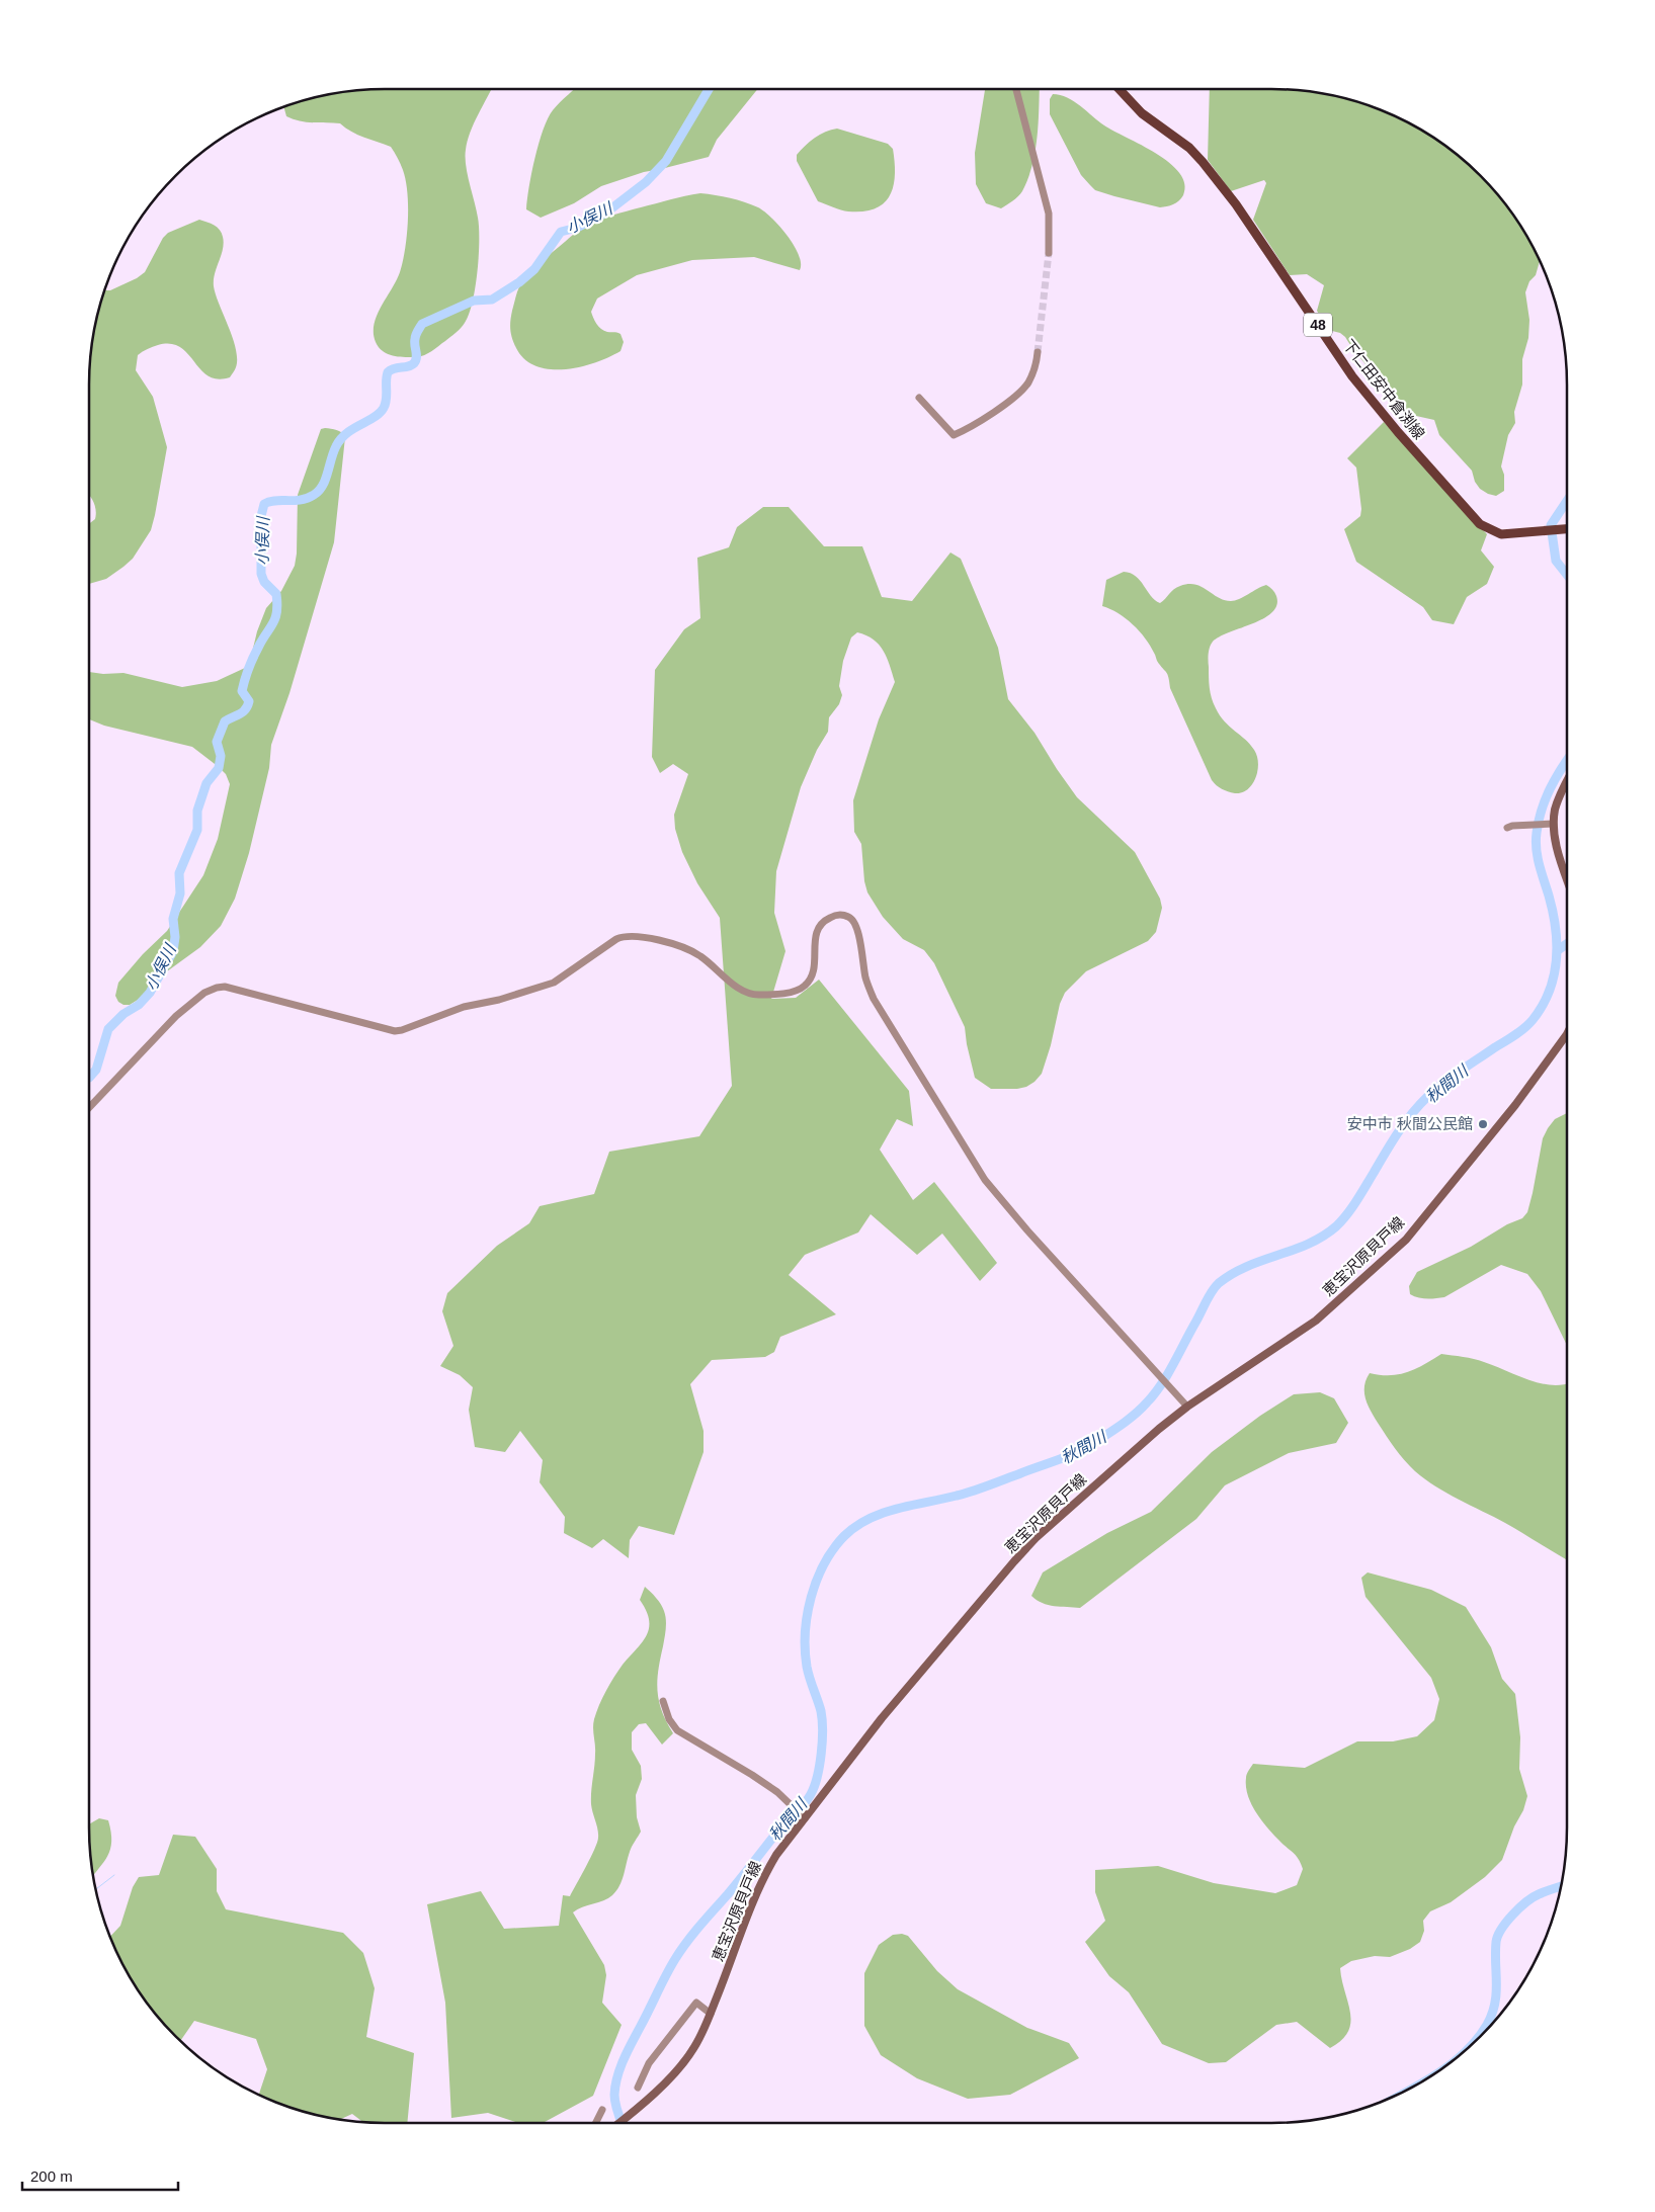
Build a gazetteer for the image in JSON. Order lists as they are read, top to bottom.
{
  "streets": {
    "main road": ["48", "下仁田安中倉渕線", "恵宝沢原貝戸線"]
  },
  "water": ["小俣川", "秋間川"],
  "places": ["安中市 秋間公民館"],
  "scale_bar": "200 m"
}
